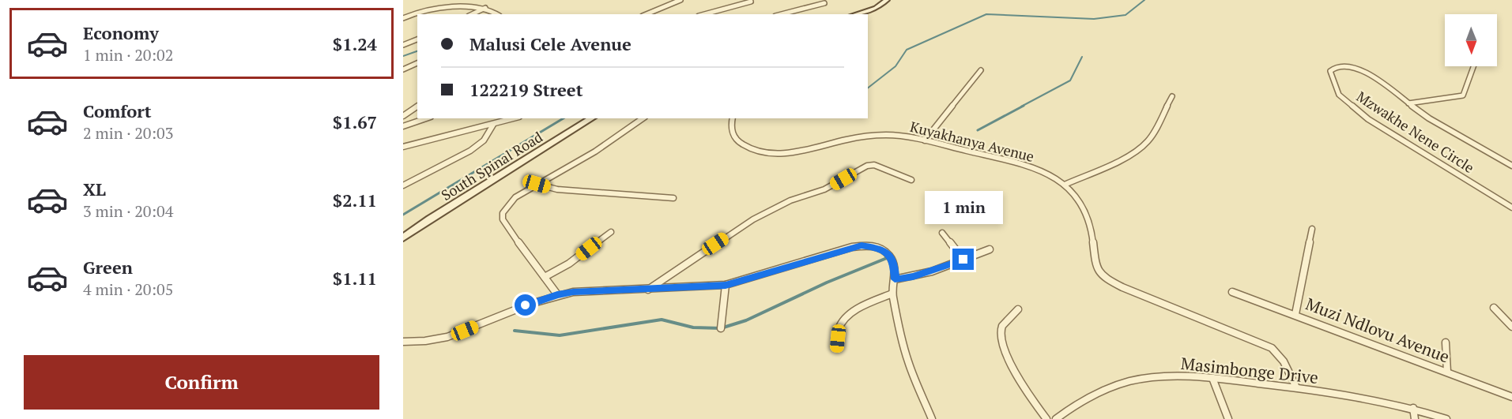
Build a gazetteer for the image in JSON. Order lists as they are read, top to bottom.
{
  "streets": {
    "street": [
      "Mzwakhe Nene Circle",
      "Kuyakhanya Avenue",
      "South Spinal Road",
      "Muzi Ndlovu Avenue",
      "Masimbonge Drive"
    ]
  },
  "crossings": [
    ["Kuyakhanya Avenue", "Masimbonge Drive"]
  ],
  "north": "bottom",
  "page": {
    "list": [
      {
        "name": "Economy",
        "note": "1 min · 20:02",
        "value": "$1.24"
      },
      {
        "name": "Comfort",
        "note": "2 min · 20:03",
        "value": "$1.67"
      },
      {
        "name": "XL",
        "note": "3 min · 20:04",
        "value": "$2.11"
      },
      {
        "name": "Green",
        "note": "4 min · 20:05",
        "value": "$1.11"
      }
    ],
    "banner": ["Malusi Cele Avenue", "122219 Street"],
    "bubble": "1 min",
    "buttons": "Confirm"
  }
}
